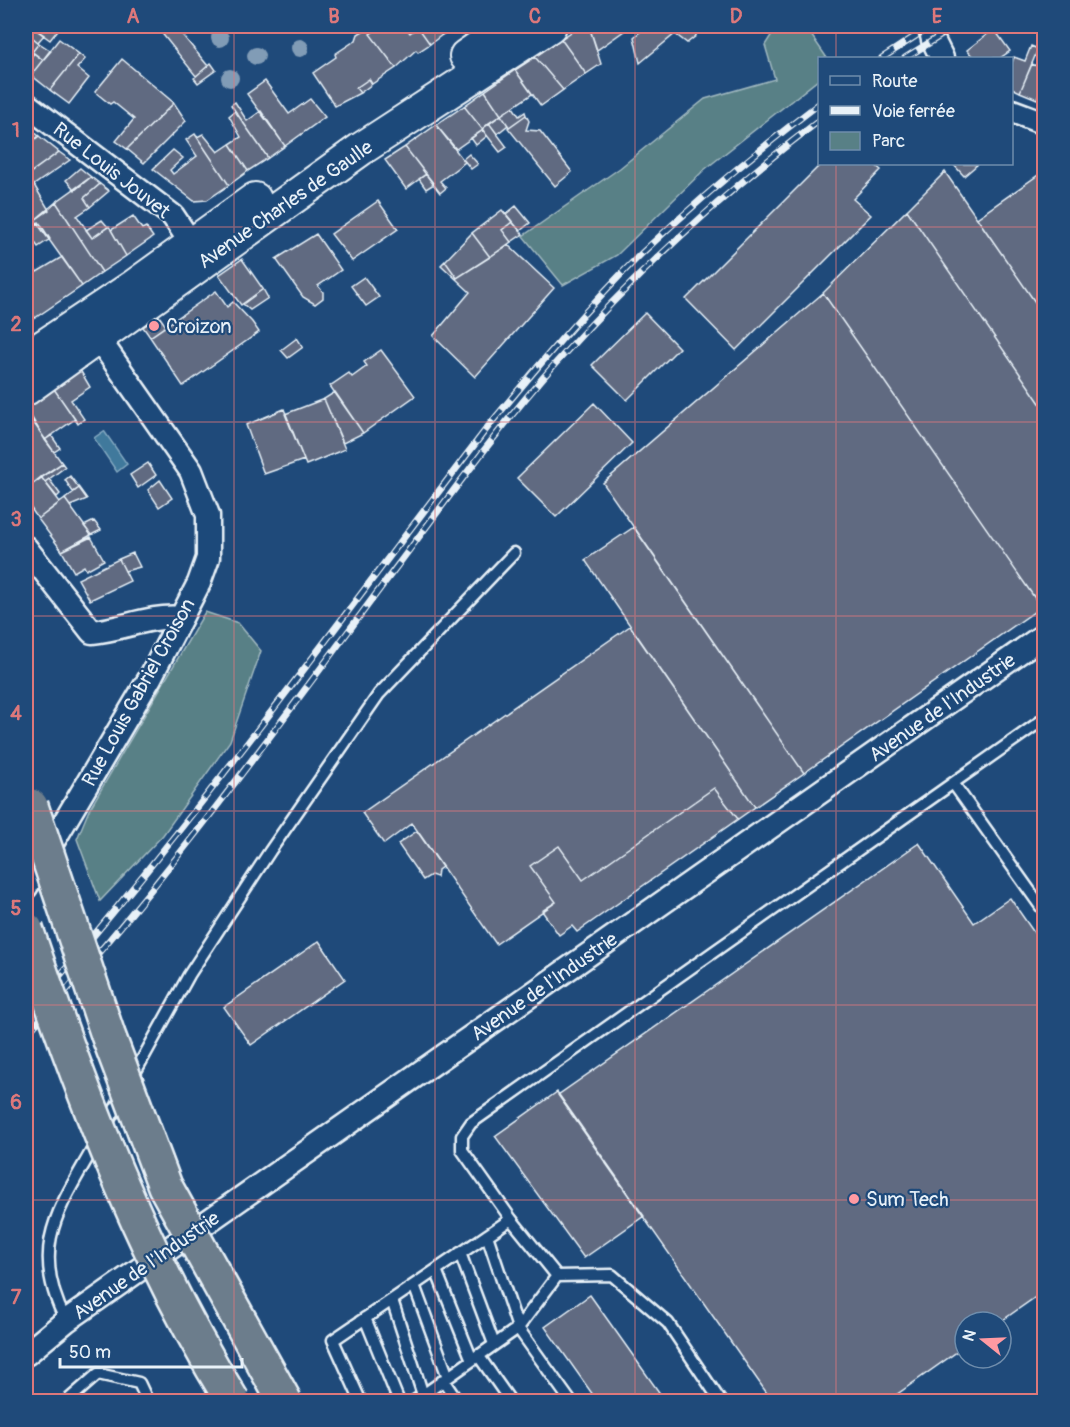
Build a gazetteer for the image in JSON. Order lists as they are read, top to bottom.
{
  "streets": {
    "main road": ["Avenue Charles de Gaulle"],
    "street": ["Rue Louis Jouvet", "Rue Louis Gabriel Croison", "Avenue de l'Industrie"]
  },
  "crossings": [
    ["Rue Louis Jouvet", "Avenue Charles de Gaulle"],
    ["Avenue Charles de Gaulle", "Rue Louis Gabriel Croison"]
  ],
  "places": ["Croizon", "Sum Tech"],
  "legend": ["Route", "Voie ferrée", "Parc"],
  "scale_bar": "50 m",
  "north": "left",
  "grid": {
    "columns": [
      "A",
      "B",
      "C",
      "D",
      "E"
    ],
    "rows": [
      "1",
      "2",
      "3",
      "4",
      "5",
      "6",
      "7"
    ]
  }
}
